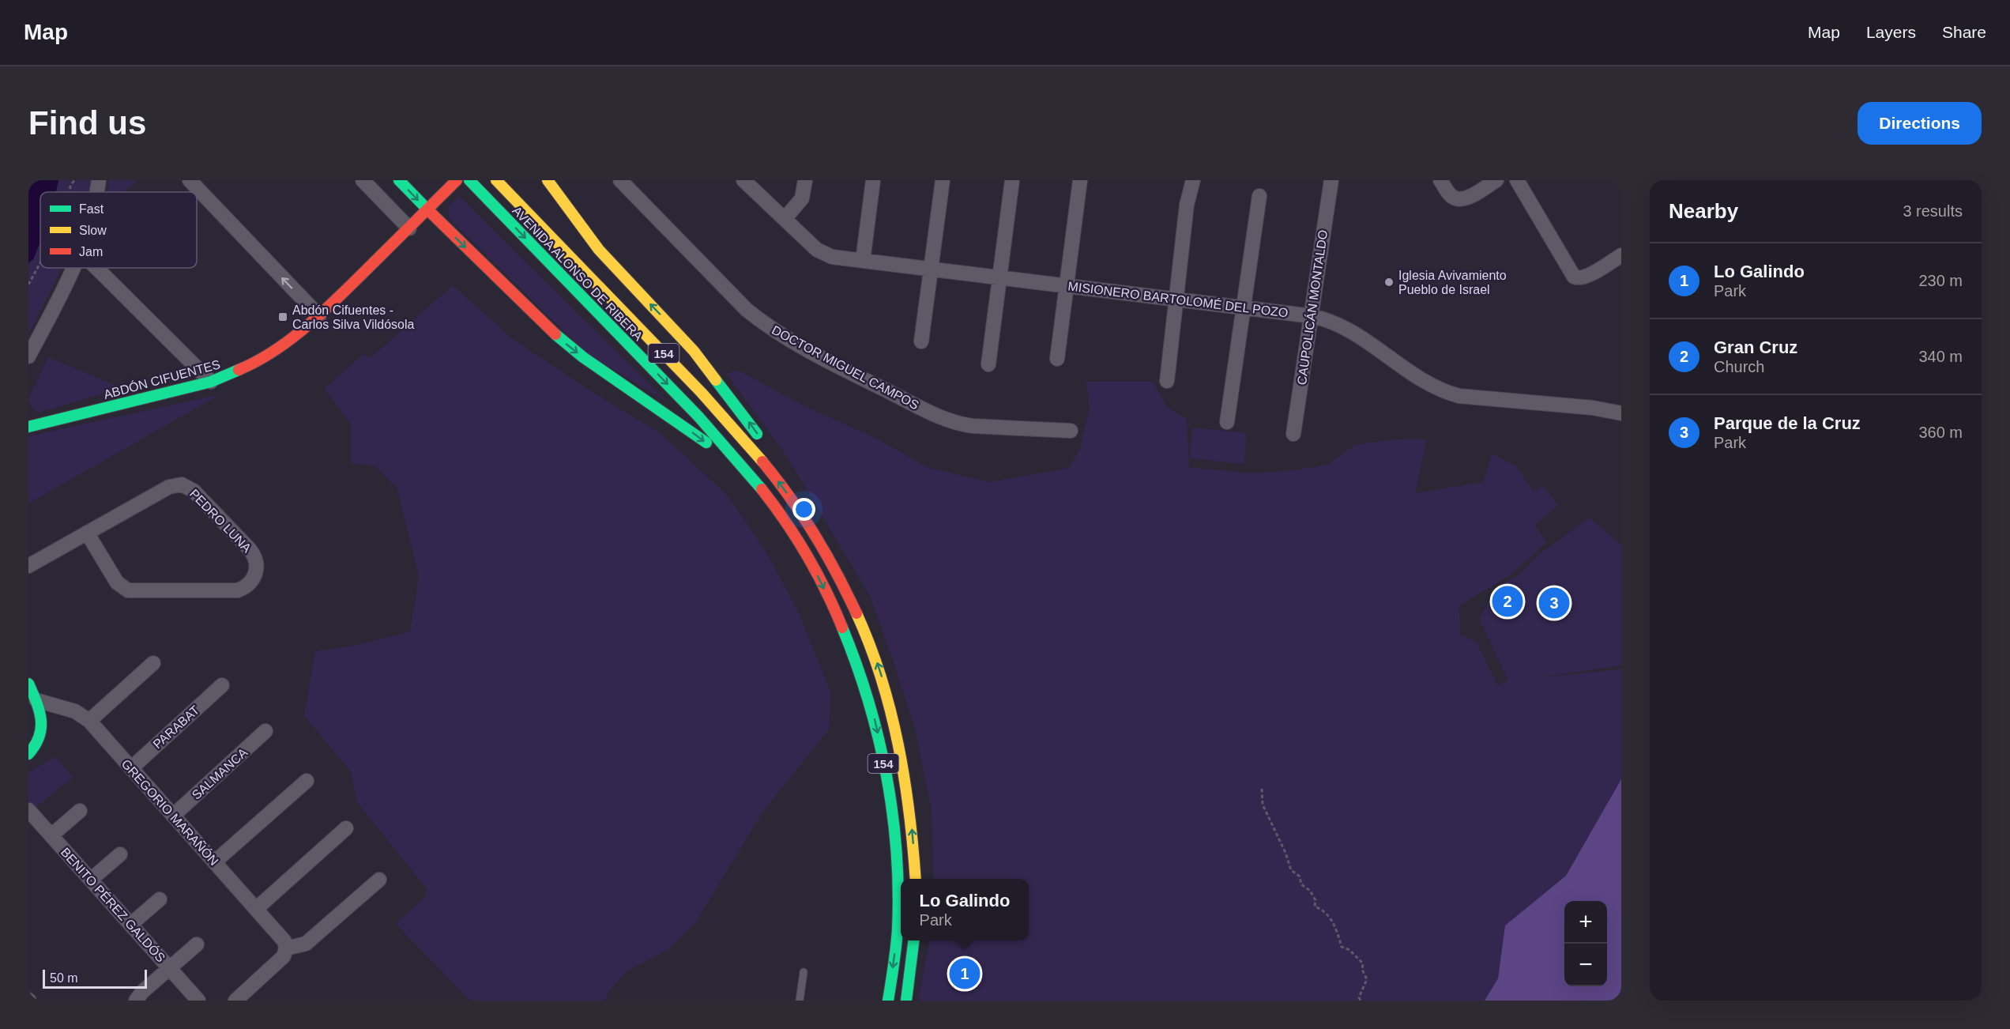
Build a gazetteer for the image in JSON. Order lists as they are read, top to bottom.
{
  "streets": {
    "main road": ["AVENIDA ALONSO DE RIBERA", "154", "ABDÓN CIFUENTES"],
    "street": [
      "MISIONERO BARTOLOMÉ DEL POZO",
      "CAUPOLICÁN MONTALDO",
      "DOCTOR MIGUEL CAMPOS",
      "PEDRO LUNA",
      "PARABAT",
      "SALMANCA",
      "GREGORIO MARAÑÓN",
      "BENITO PÉREZ GALDÓS"
    ]
  },
  "crossings": [
    ["MISIONERO BARTOLOMÉ DEL POZO", "CAUPOLICÁN MONTALDO"],
    ["PARABAT", "GREGORIO MARAÑÓN"],
    ["SALMANCA", "GREGORIO MARAÑÓN"]
  ],
  "places": {
    "other": ["Iglesia Avivamiento Pueblo de Israel"],
    "transit": ["Abdón Cifuentes - Carlos Silva Vildósola"]
  },
  "legend": ["Fast", "Slow", "Jam"],
  "scale_bar": "50 m",
  "page": {
    "header": "Map",
    "nav": ["Map", "Layers", "Share"],
    "buttons": "Directions",
    "title": "Find us",
    "heading": ["Nearby", "3 results"],
    "list": [
      {
        "mark": "1",
        "name": "Lo Galindo",
        "note": "Park",
        "value": "230 m"
      },
      {
        "mark": "2",
        "name": "Gran Cruz",
        "note": "Church",
        "value": "340 m"
      },
      {
        "mark": "3",
        "name": "Parque de la Cruz",
        "note": "Park",
        "value": "360 m"
      }
    ],
    "pins": ["2", "3", "1"],
    "popup": ["Lo Galindo", "Park"],
    "map_buttons": ["+", "−"],
    "scale": "50 m"
  }
}
